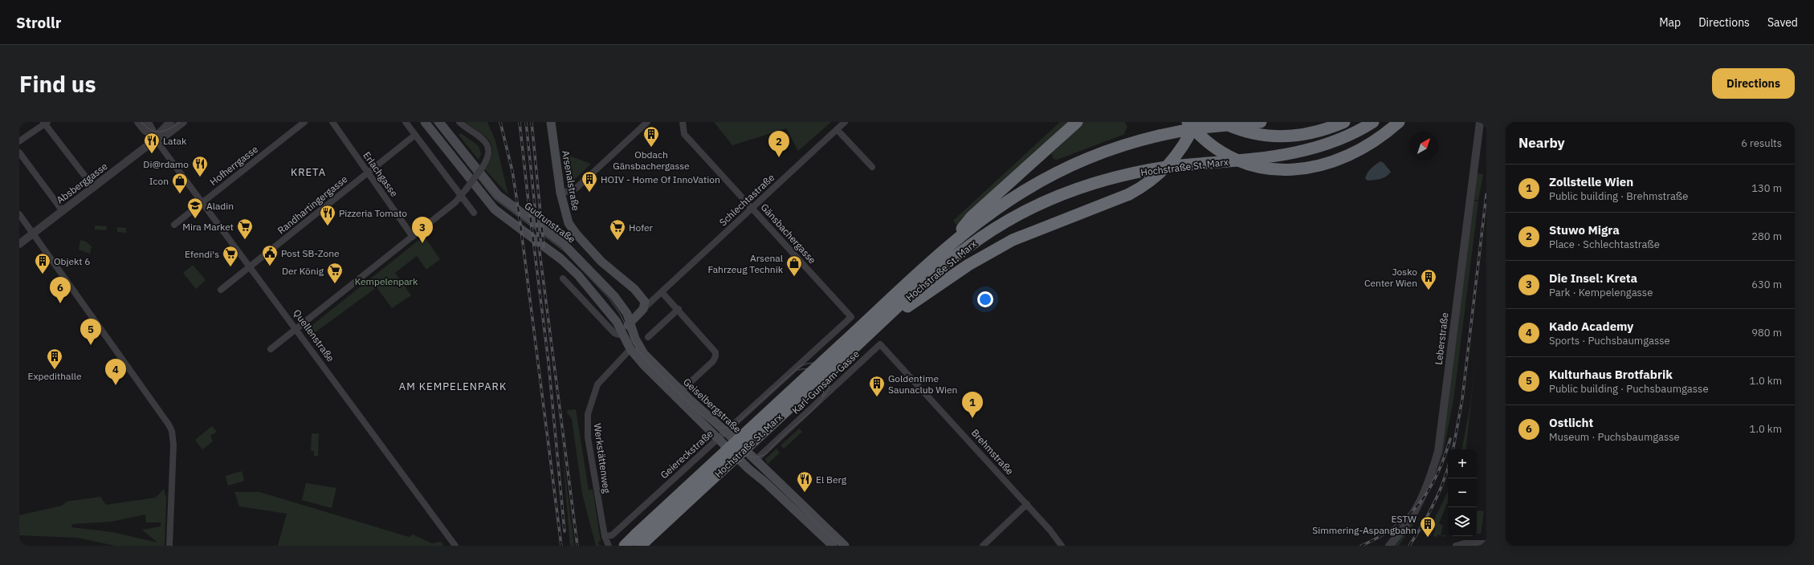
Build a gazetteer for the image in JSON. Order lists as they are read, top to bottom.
{
  "streets": {
    "highway": ["Hochstraße St. Marx"],
    "main road": ["Arsenalstraße", "Gudrunstraße", "Geiselbergstraße"],
    "street": [
      "Hofherrgasse",
      "Erlachgasse",
      "Absberggasse",
      "Schlechtastraße",
      "Randhartingergasse",
      "Gänsbachergasse",
      "Quellenstraße",
      "Leberstraße",
      "Karl-Gunsam-Gasse",
      "Brehmstraße",
      "Geiereckstraße",
      "Werkstättenweg"
    ]
  },
  "crossings": [
    ["Hofherrgasse", "Quellenstraße"],
    ["Erlachgasse", "Randhartingergasse"],
    ["Arsenalstraße", "Schlechtastraße"],
    ["Absberggasse", "Quellenstraße"],
    ["Schlechtastraße", "Gänsbachergasse"],
    ["Randhartingergasse", "Quellenstraße"],
    ["Gudrunstraße", "Geiselbergstraße"],
    ["Gudrunstraße", "Werkstättenweg"],
    ["Gänsbachergasse", "Geiereckstraße"],
    ["Karl-Gunsam-Gasse", "Geiselbergstraße"],
    ["Karl-Gunsam-Gasse", "Brehmstraße"],
    ["Geiselbergstraße", "Geiereckstraße"],
    ["Geiselbergstraße", "Werkstättenweg"],
    ["Geiereckstraße", "Werkstättenweg"]
  ],
  "districts": ["KRETA", "AM KEMPELENPARK"],
  "parks": ["Kempelenpark"],
  "places": {
    "building": [
      "Obdach Gänsbachergasse",
      "HOIV - Home Of InnoVation",
      "Objekt 6",
      "Josko Center Wien",
      "Expedithalle",
      "Goldentime Saunaclub Wien",
      "ESTW Simmering-Aspangbahn"
    ],
    "restaurant": [
      "Latak",
      "Di@rdamo",
      "Pizzeria Tomato",
      "El Berg"
    ],
    "shop": ["Icon", "Arsenal Fahrzeug Technik"],
    "school or university": ["Aladin"],
    "supermarket": [
      "Mira Market",
      "Hofer",
      "Efendi's",
      "Der König"
    ],
    "public building": ["Post SB-Zone"]
  },
  "north": "top right",
  "page": {
    "header": "Strollr",
    "nav": ["Map", "Directions", "Saved"],
    "buttons": "Directions",
    "title": "Find us",
    "heading": ["Nearby", "6 results"],
    "pins": [
      "2",
      "3",
      "6",
      "5",
      "4",
      "1"
    ],
    "list": [
      {
        "mark": "1",
        "name": "Zollstelle Wien",
        "note": "Public building · Brehmstraße",
        "value": "130 m"
      },
      {
        "mark": "2",
        "name": "Stuwo Migra",
        "note": "Place · Schlechtastraße",
        "value": "280 m"
      },
      {
        "mark": "3",
        "name": "Die Insel: Kreta",
        "note": "Park · Kempelengasse",
        "value": "630 m"
      },
      {
        "mark": "4",
        "name": "Kado Academy",
        "note": "Sports · Puchsbaumgasse",
        "value": "980 m"
      },
      {
        "mark": "5",
        "name": "Kulturhaus Brotfabrik",
        "note": "Public building · Puchsbaumgasse",
        "value": "1.0 km"
      },
      {
        "mark": "6",
        "name": "Ostlicht",
        "note": "Museum · Puchsbaumgasse",
        "value": "1.0 km"
      }
    ],
    "map_buttons": ["+", "−"]
  }
}
